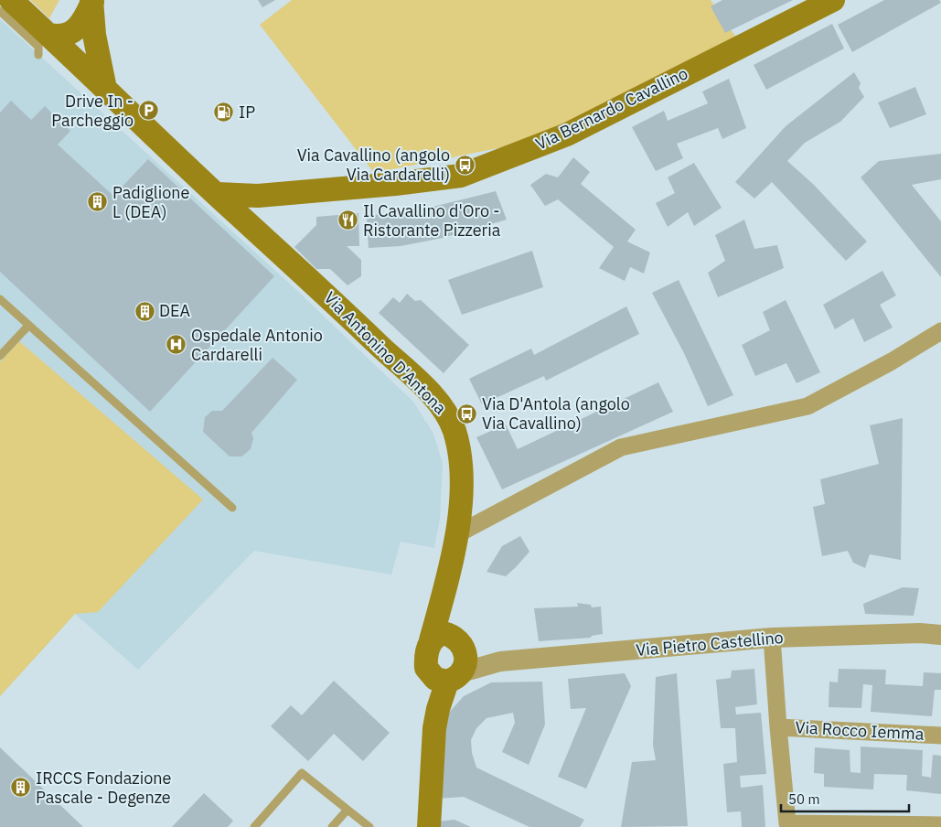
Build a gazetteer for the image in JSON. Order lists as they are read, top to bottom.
{
  "streets": {
    "main road": ["Via Bernardo Cavallino", "Via Antonino D'Antona"],
    "street": ["Via Pietro Castellino", "Via Rocco Iemma"]
  },
  "crossings": [
    ["Via Bernardo Cavallino", "Via Antonino D'Antona"],
    ["Via Antonino D'Antona", "Via Pietro Castellino"],
    ["Via Pietro Castellino", "Via Rocco Iemma"]
  ],
  "places": {
    "parking": ["Drive In - Parcheggio"],
    "fuel station": ["IP"],
    "bus stop": ["Via Cavallino (angolo Via Cardarelli)", "Via D'Antola (angolo Via Cavallino)"],
    "building": ["Padiglione L (DEA)", "DEA", "IRCCS Fondazione Pascale - Degenze"],
    "restaurant": ["Il Cavallino d'Oro - Ristorante Pizzeria"],
    "hospital": ["Ospedale Antonio Cardarelli"]
  },
  "scale_bar": "50 m"
}
